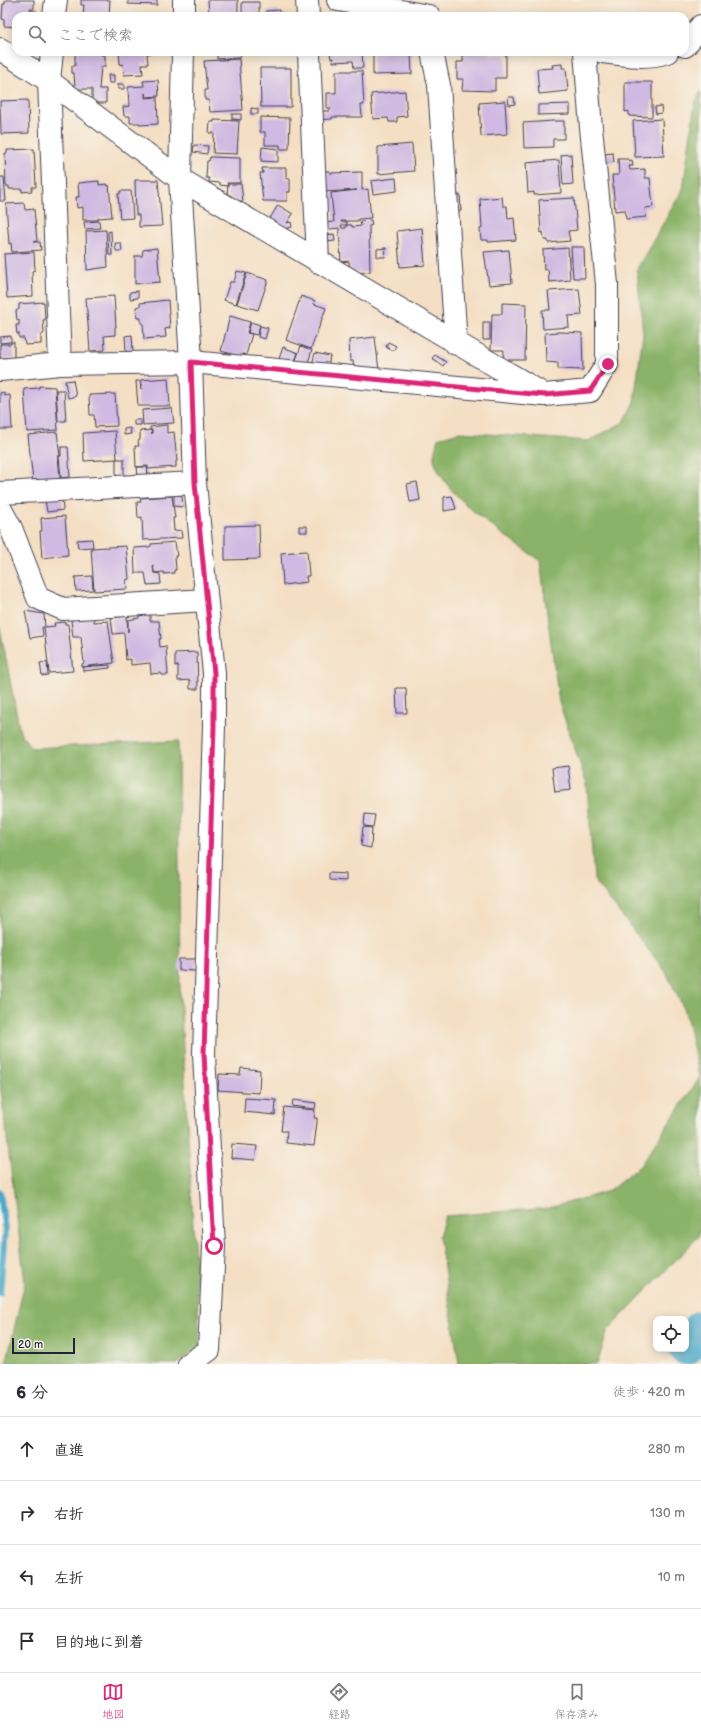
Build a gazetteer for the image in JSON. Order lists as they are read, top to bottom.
{
  "scale_bar": "20 m",
  "page": {
    "search": "ここで検索",
    "scale": "20 m",
    "heading": ["6 分", "徒歩 · 420 m"],
    "list": [
      ["直進", "280 m"],
      ["右折", "130 m"],
      ["左折", "10 m"],
      "目的地に到着"
    ],
    "nav": ["地図", "経路", "保存済み"]
  }
}
